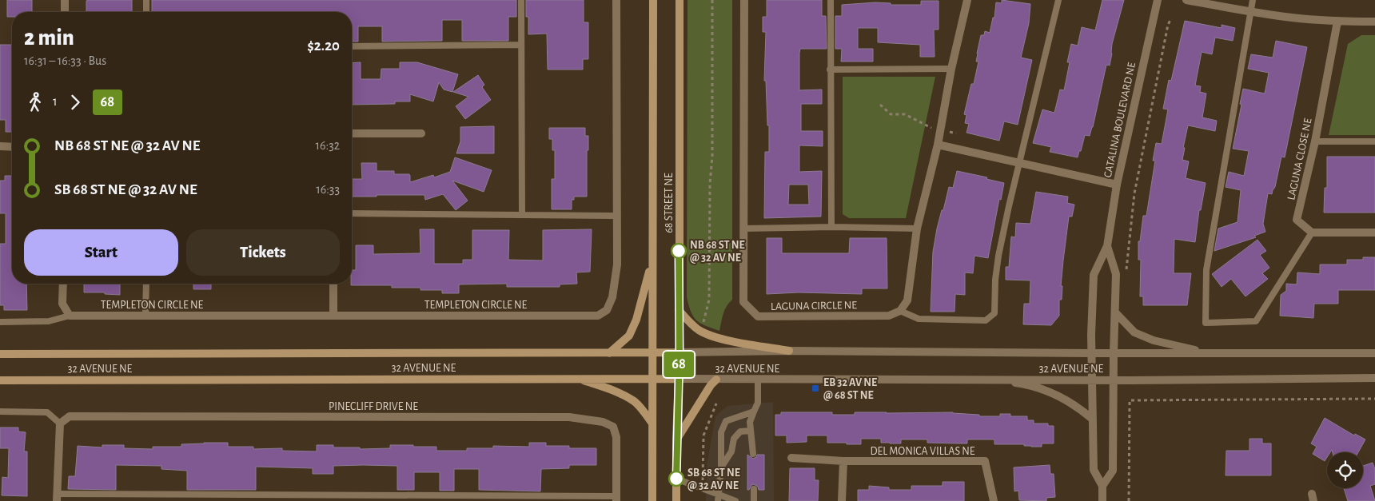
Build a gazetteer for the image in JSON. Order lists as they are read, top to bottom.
{
  "streets": {
    "main road": ["68 STREET NE", "32 AVENUE NE"],
    "street": [
      "CATALINA BOULEVARD NE",
      "LAGUNA CLOSE NE",
      "TEMPLETON CIRCLE NE",
      "LAGUNA CIRCLE NE",
      "PINECLIFF DRIVE NE",
      "DEL MONICA VILLAS NE"
    ]
  },
  "crossings": [
    ["CATALINA BOULEVARD NE", "32 AVENUE NE"],
    ["68 STREET NE", "32 AVENUE NE"]
  ],
  "places": {
    "other": ["NB 68 ST NE @ 32 AV NE", "SB 68 ST NE @ 32 AV NE"],
    "transit": ["EB 32 AV NE @ 68 ST NE"]
  },
  "lines": ["bus line 68"],
  "page": {
    "on_map": "68",
    "heading": ["2 min", "16:31 – 16:33 · Bus", "$2.20"],
    "legs": ["1", "68"],
    "list": [
      {
        "name": "NB 68 ST NE @ 32 AV NE",
        "value": "16:32"
      },
      {
        "name": "SB 68 ST NE @ 32 AV NE",
        "value": "16:33"
      }
    ],
    "buttons": ["Start", "Tickets"]
  }
}
